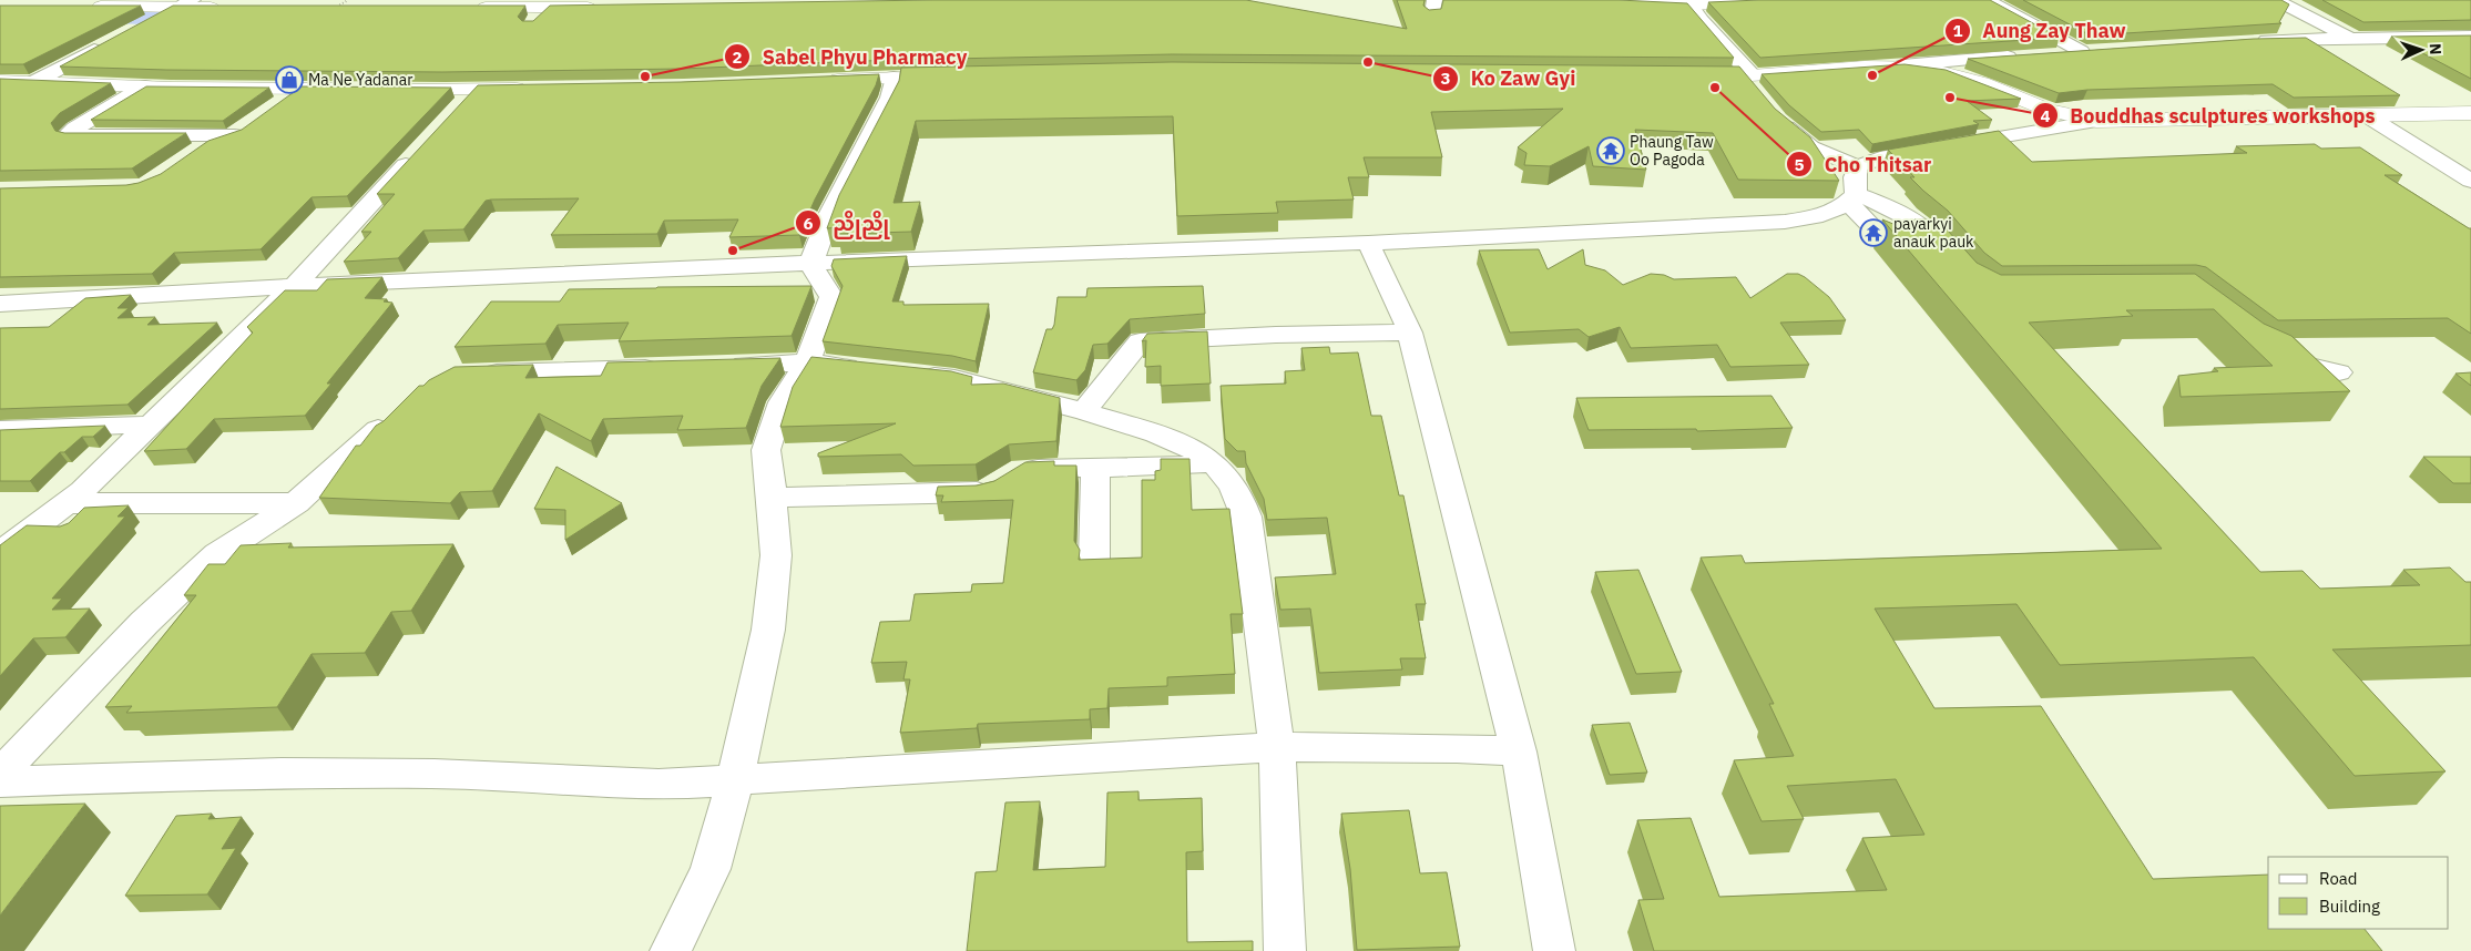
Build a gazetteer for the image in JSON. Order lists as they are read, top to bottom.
{
  "places": {
    "other": [
      "Ko Zaw Gyi",
      "Aung Zay Thaw",
      "Sabel Phyu Pharmacy",
      "Cho Thitsar",
      "Bouddhas sculptures workshops",
      "ညိုညို"
    ],
    "shop": ["Ma Ne Yadanar"],
    "temple": ["Phaung Taw Oo Pagoda", "payarkyi anauk pauk"]
  },
  "legend": ["Road", "Building"],
  "north": "right"
}
